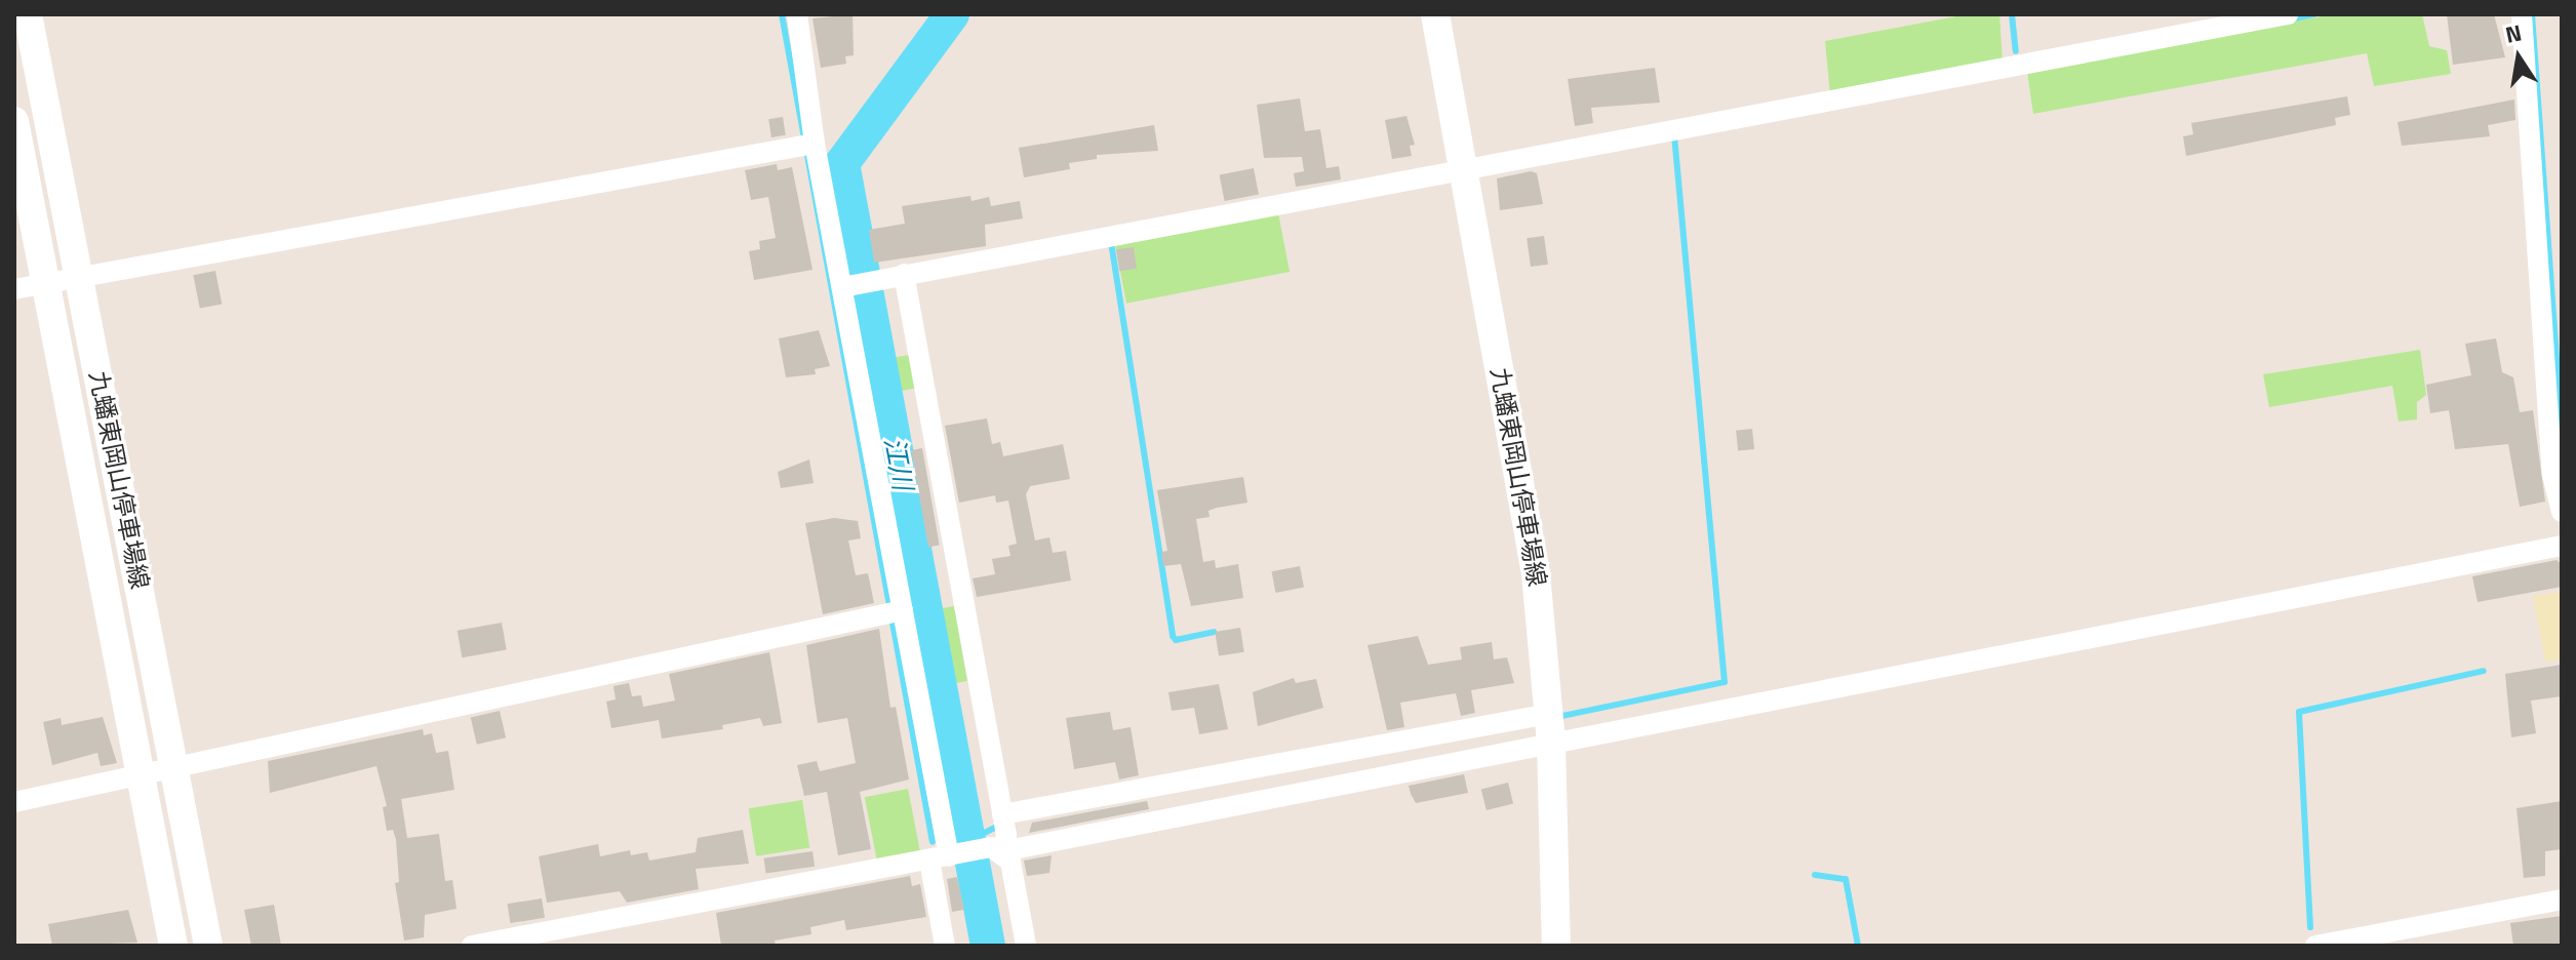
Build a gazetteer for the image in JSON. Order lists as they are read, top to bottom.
{
  "streets": {
    "main road": ["九蟠東岡山停車場線"]
  },
  "water": ["江川"],
  "north": "top"
}
